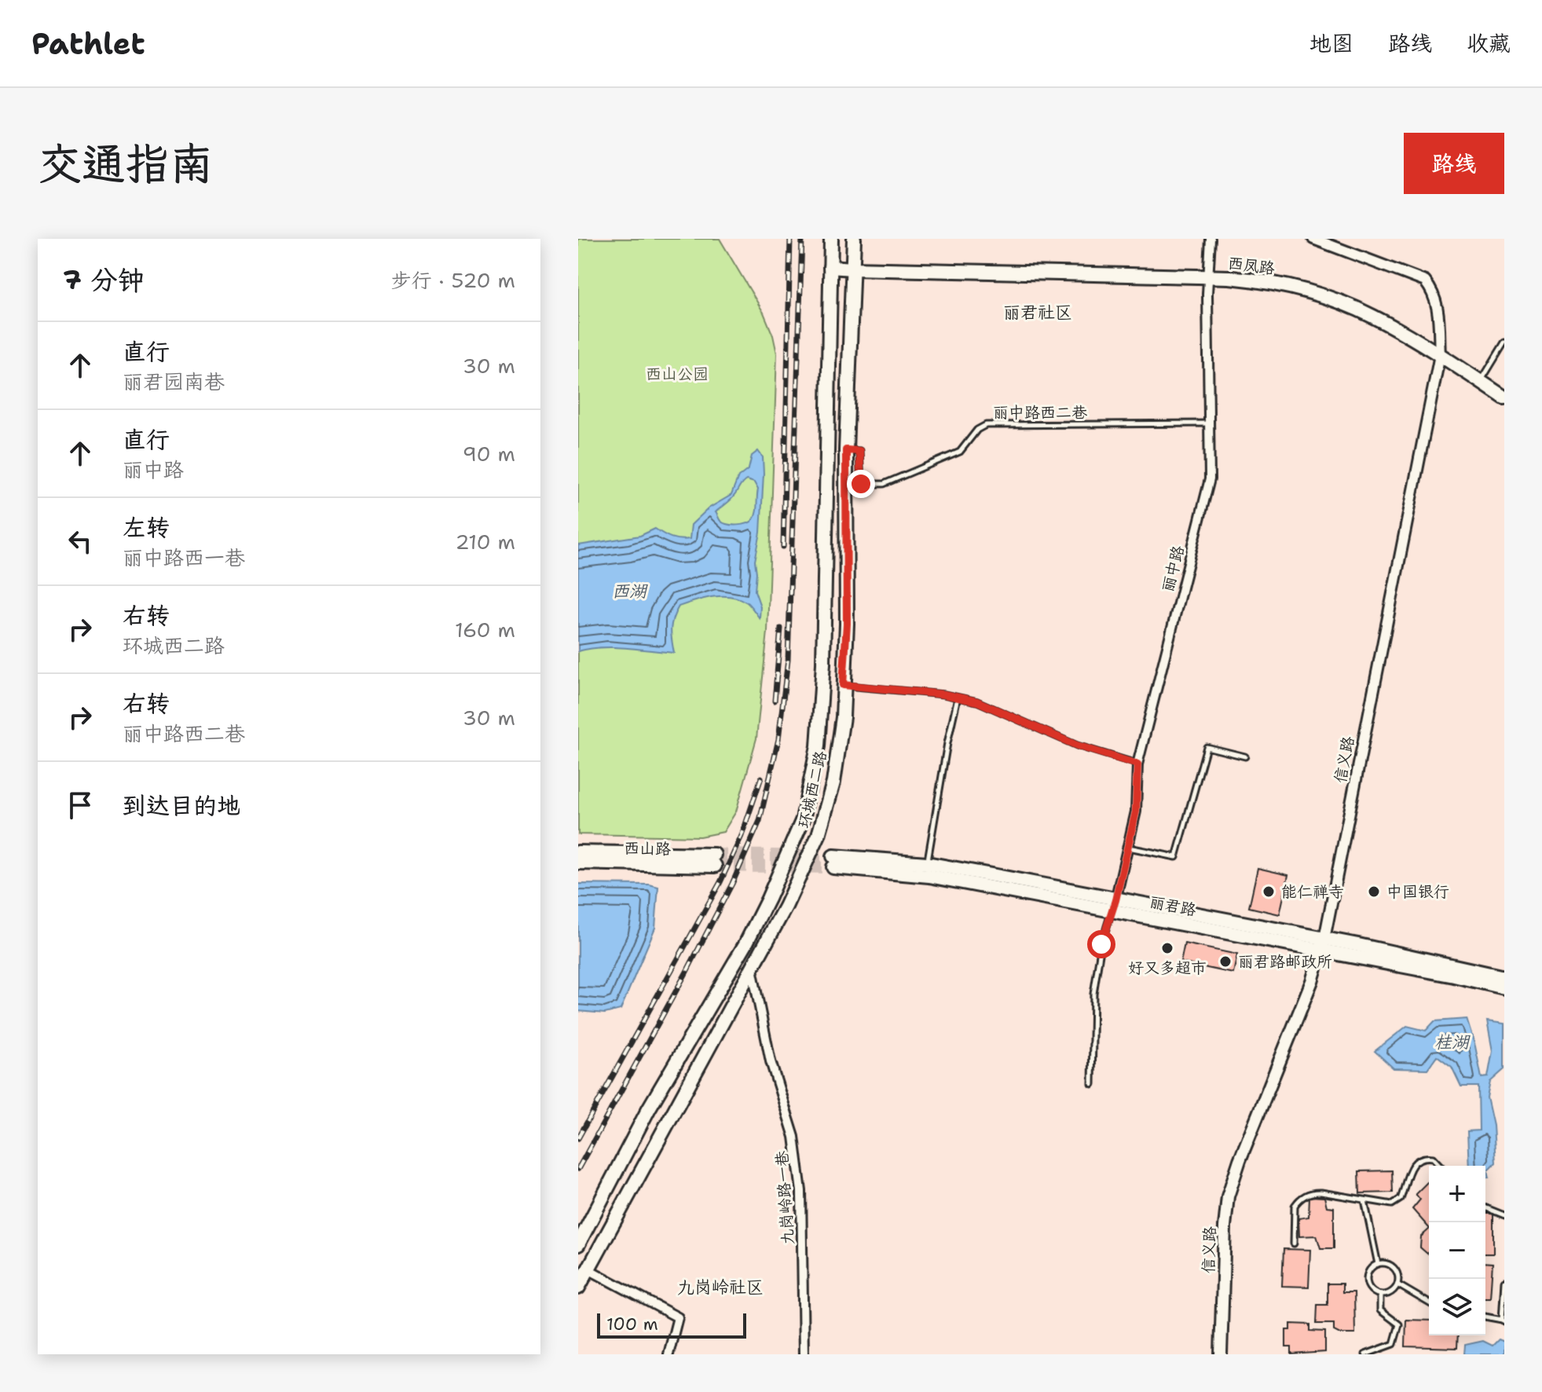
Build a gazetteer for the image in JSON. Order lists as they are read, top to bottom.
{
  "streets": {
    "main road": [
      "西凤路",
      "信义路",
      "环城西二路",
      "西山路",
      "丽君路"
    ],
    "street": ["丽中路", "九岗岭路一巷"],
    "lane": ["丽中路西二巷"]
  },
  "crossings": [
    ["西凤路", "丽中路"],
    ["西凤路", "信义路"],
    ["西凤路", "环城西二路"],
    ["丽中路西二巷", "丽中路"],
    ["丽中路西二巷", "环城西二路"],
    ["丽中路", "丽君路"],
    ["信义路", "丽君路"],
    ["环城西二路", "九岗岭路一巷"]
  ],
  "districts": ["丽君社区", "九岗岭社区"],
  "water": ["西湖", "桂湖"],
  "parks": ["西山公园"],
  "places": [
    "能仁禅寺",
    "中国银行",
    "好又多超市",
    "丽君路邮政所"
  ],
  "scale_bar": "100 m",
  "page": {
    "header": "Pathlet",
    "nav": ["地图", "路线", "收藏"],
    "buttons": "路线",
    "title": "交通指南",
    "heading": ["7 分钟", "步行 · 520 m"],
    "list": [
      ["直行", "丽君园南巷", "30 m"],
      ["直行", "丽中路", "90 m"],
      ["左转", "丽中路西一巷", "210 m"],
      ["右转", "环城西二路", "160 m"],
      ["右转", "丽中路西二巷", "30 m"],
      "到达目的地"
    ],
    "map_buttons": ["+", "−"],
    "scale": "100 m"
  }
}
